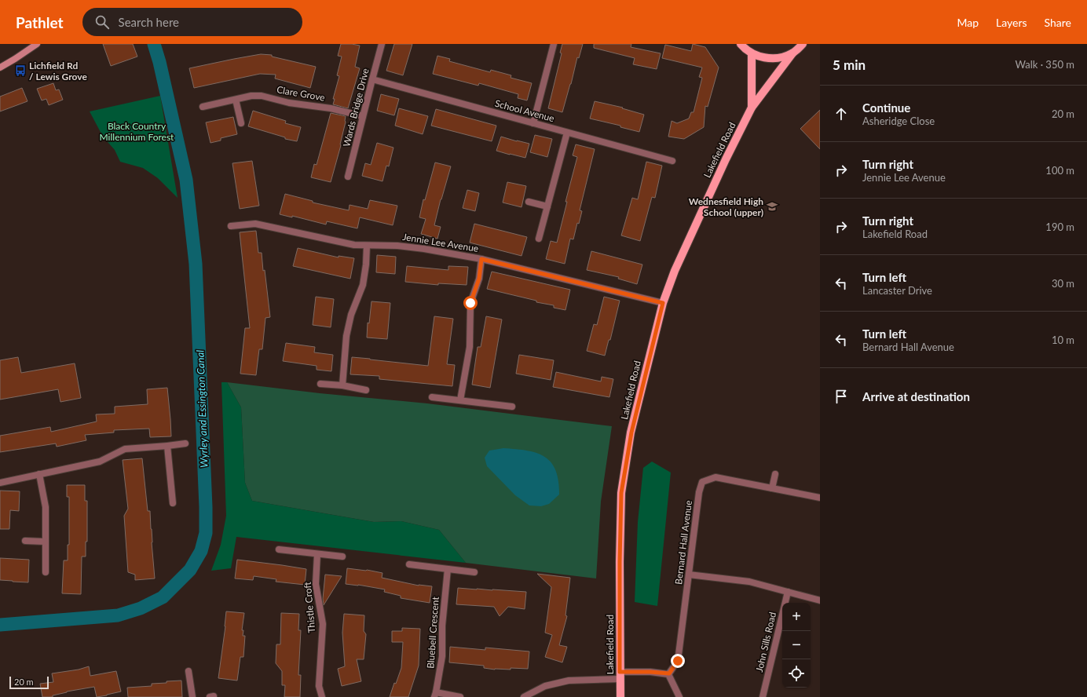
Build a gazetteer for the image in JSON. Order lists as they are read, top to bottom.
{
  "streets": {
    "main road": ["Lakefield Road"],
    "street": [
      "Clare Grove",
      "Wards Bridge Drive",
      "School Avenue",
      "Jennie Lee Avenue",
      "Bernard Hall Avenue",
      "Thistle Croft",
      "Bluebell Crescent",
      "John Sills Road"
    ]
  },
  "crossings": [
    ["Clare Grove", "Wards Bridge Drive"],
    ["Wards Bridge Drive", "School Avenue"],
    ["Lakefield Road", "Jennie Lee Avenue"]
  ],
  "water": ["Wyrley and Essington Canal"],
  "parks": ["Black Country Millennium Forest"],
  "places": {
    "bus stop": ["Lichfield Rd / Lewis Grove"],
    "school or university": ["Wednesfield High School (upper)"]
  },
  "scale_bar": "20 m",
  "page": {
    "header": "Pathlet",
    "search": "Search here",
    "nav": ["Map", "Layers", "Share"],
    "heading": ["5 min", "Walk · 350 m"],
    "list": [
      ["Continue", "Asheridge Close", "20 m"],
      ["Turn right", "Jennie Lee Avenue", "100 m"],
      ["Turn right", "Lakefield Road", "190 m"],
      ["Turn left", "Lancaster Drive", "30 m"],
      ["Turn left", "Bernard Hall Avenue", "10 m"],
      "Arrive at destination"
    ],
    "map_buttons": ["+", "−"],
    "scale": "20 m"
  }
}
